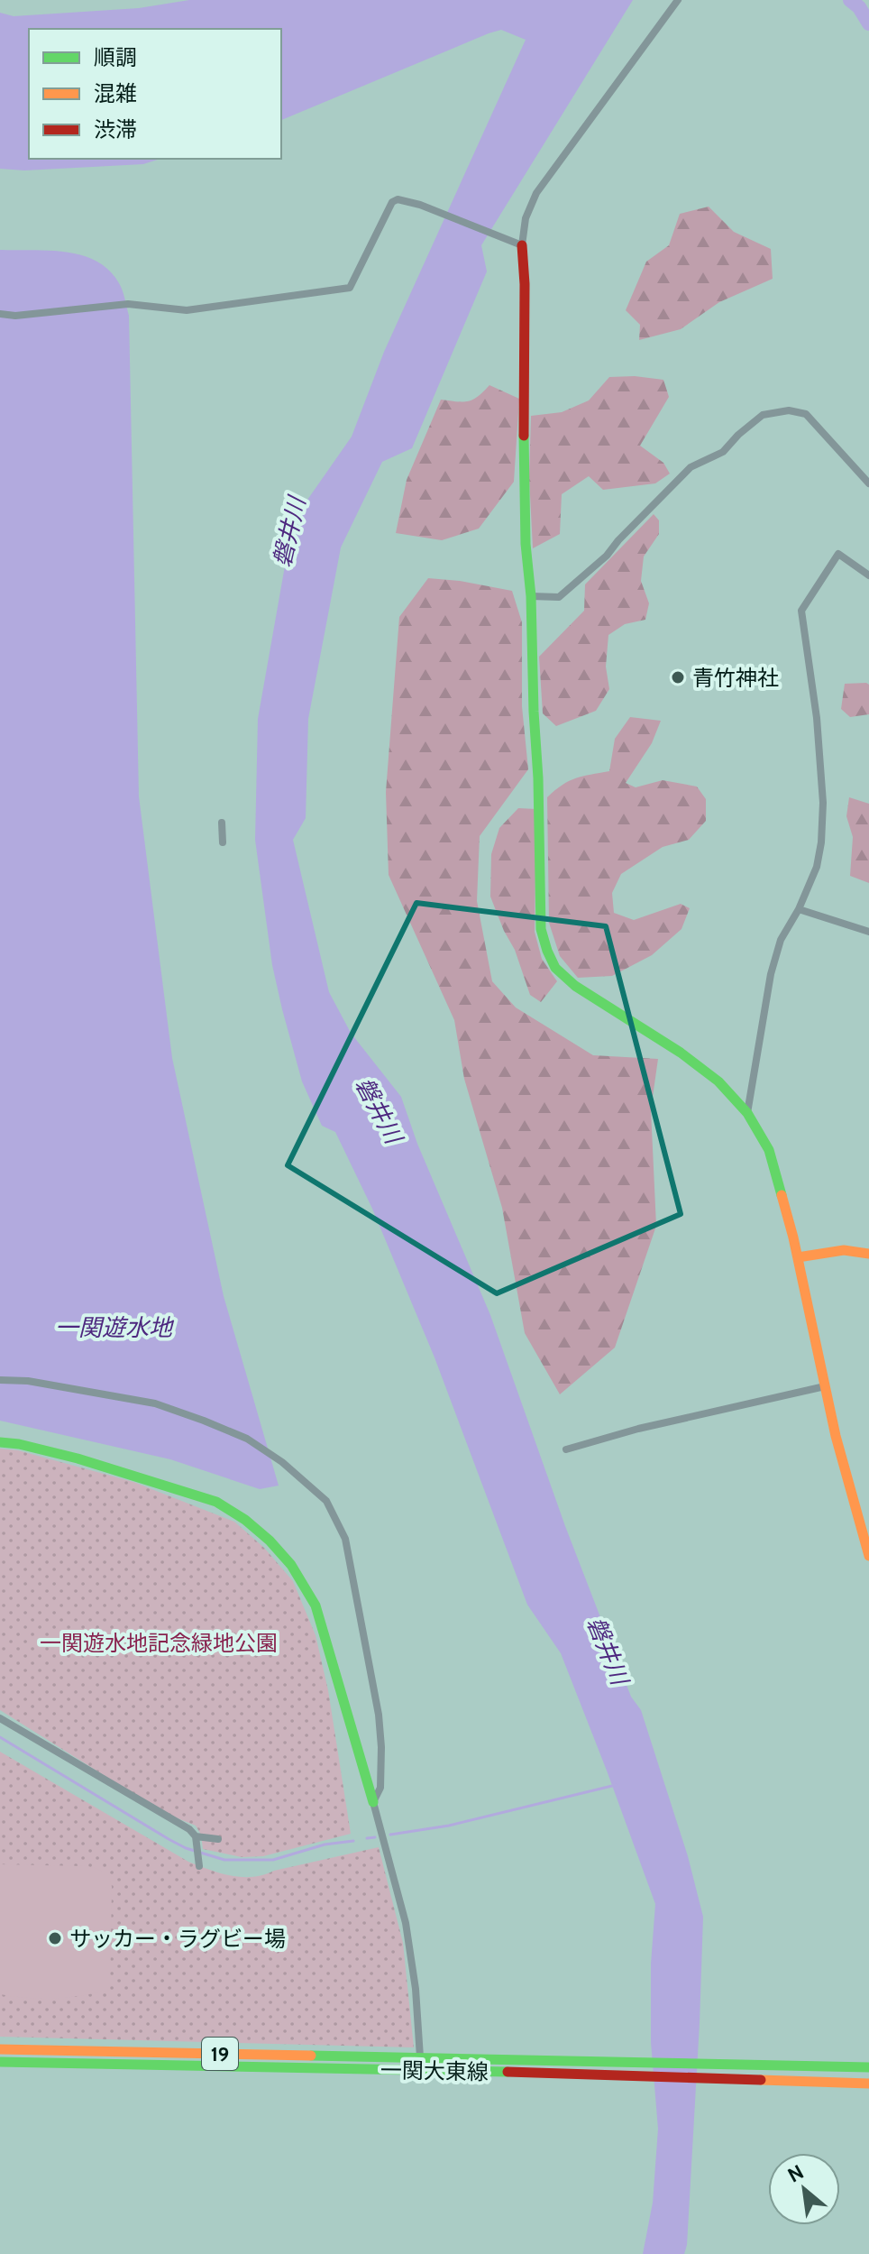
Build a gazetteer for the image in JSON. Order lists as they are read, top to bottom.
{
  "streets": {
    "street": ["19", "一関大東線"]
  },
  "water": ["磐井川", "一関遊水地"],
  "parks": ["一関遊水地記念緑地公園"],
  "places": ["青竹神社", "サッカー・ラグビー場"],
  "legend": ["順調", "混雑", "渋滞"],
  "north": "top left"
}
